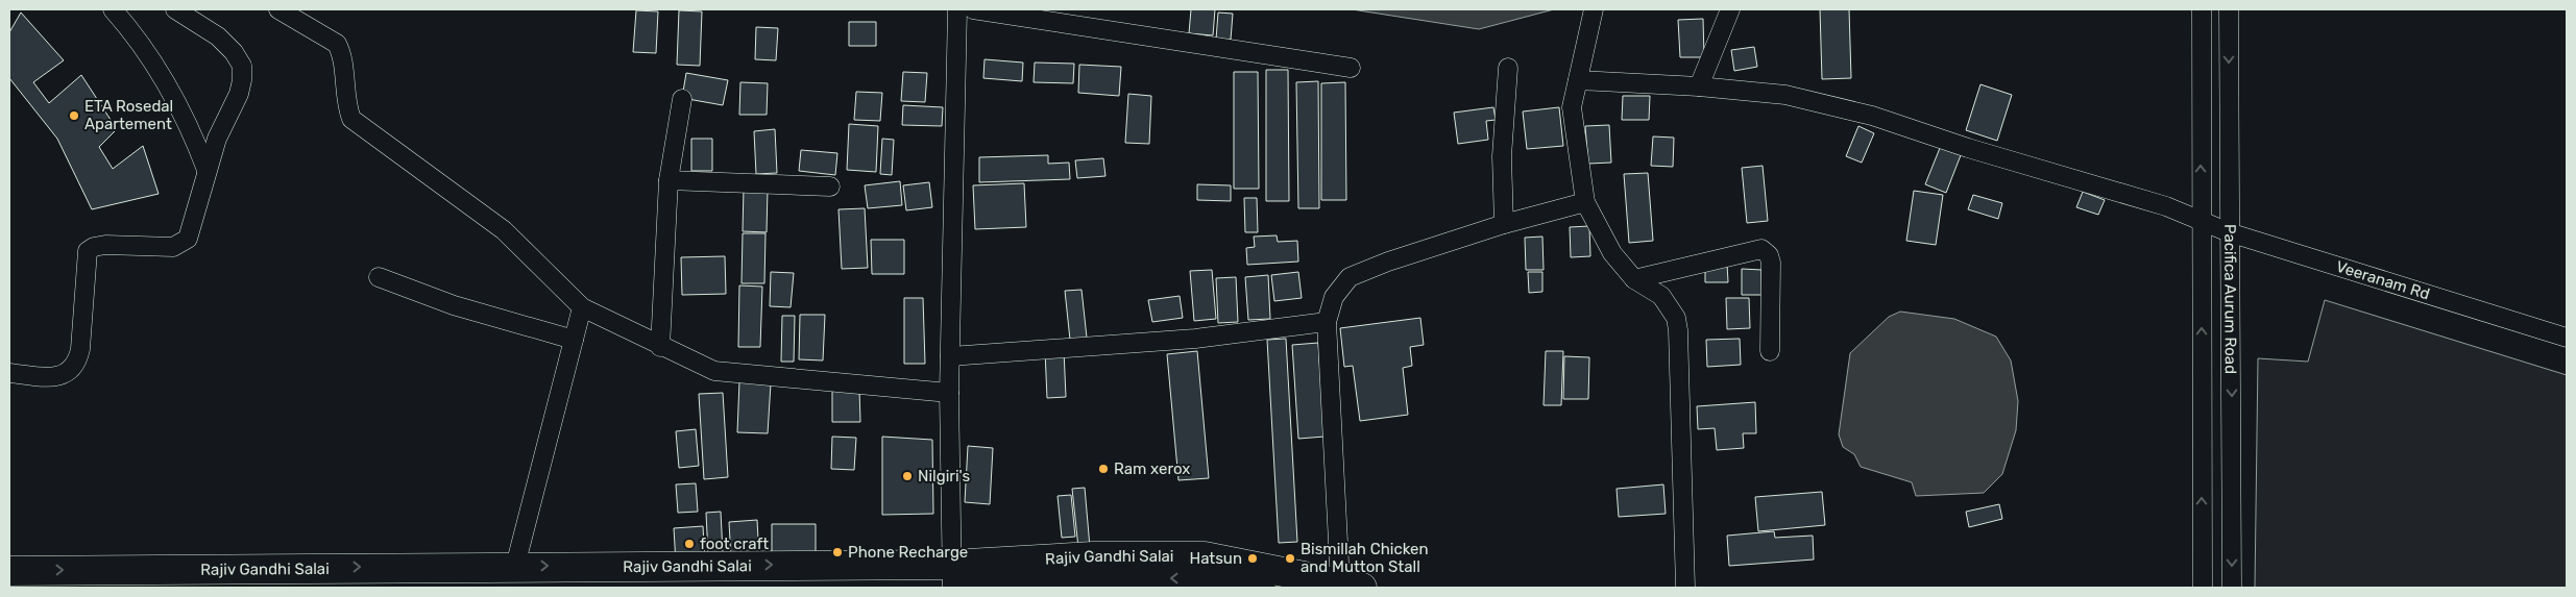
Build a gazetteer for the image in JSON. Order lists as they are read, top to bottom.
{
  "streets": {
    "main road": ["Rajiv Gandhi Salai"],
    "street": ["Veeranam Rd", "Pacifica Aurum Road"]
  },
  "crossings": [
    ["Veeranam Rd", "Pacifica Aurum Road"]
  ],
  "places": [
    "ETA Rosedal Apartement",
    "Ram xerox",
    "Nilgiri's",
    "foot craft",
    "Phone Recharge",
    "Hatsun",
    "Bismillah Chicken and Mutton Stall"
  ]
}
